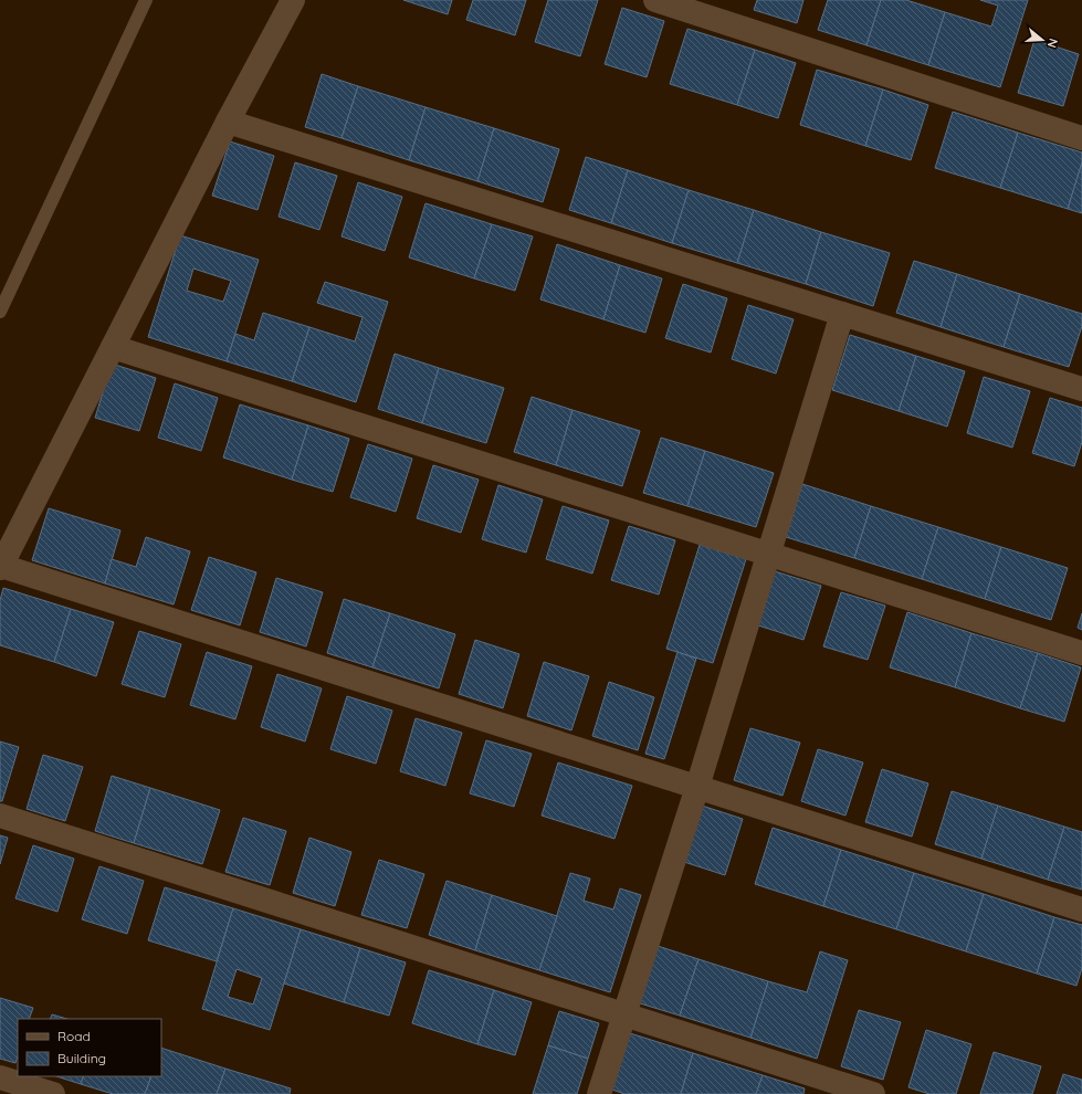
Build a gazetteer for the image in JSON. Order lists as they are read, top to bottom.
{
  "legend": ["Road", "Building"],
  "north": "right"
}
